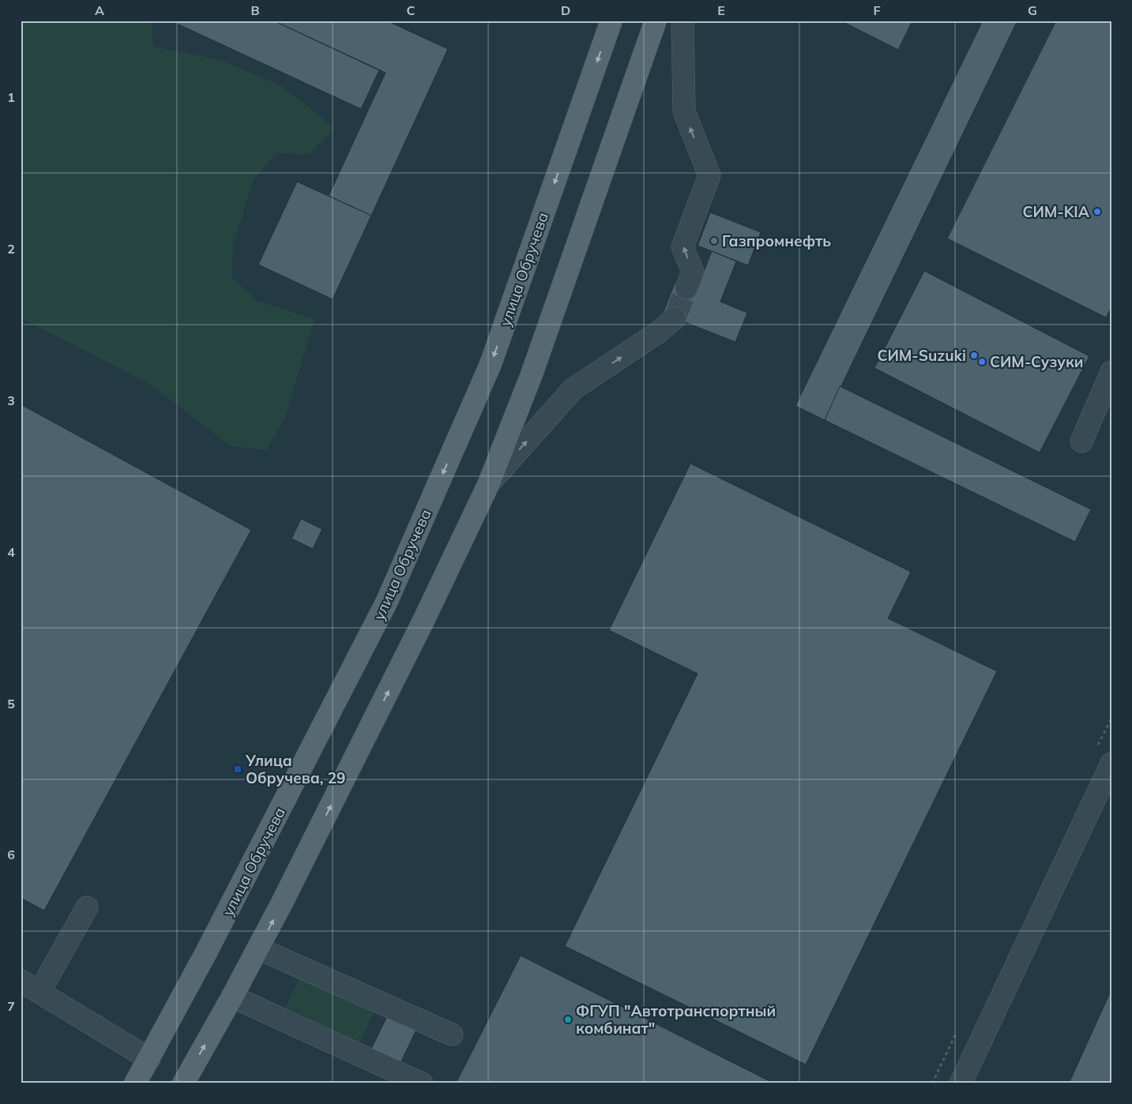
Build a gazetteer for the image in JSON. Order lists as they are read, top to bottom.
{
  "streets": {
    "main road": ["улица Обручева"]
  },
  "places": {
    "other": [
      "СИМ-KIA",
      "Газпромнефть",
      "СИМ-Suzuki",
      "СИМ-Сузуки",
      "ФГУП \"Автотранспортный комбинат\""
    ],
    "transit": ["Улица Обручева, 29"]
  },
  "grid": {
    "columns": [
      "A",
      "B",
      "C",
      "D",
      "E",
      "F",
      "G"
    ],
    "rows": [
      "1",
      "2",
      "3",
      "4",
      "5",
      "6",
      "7"
    ]
  }
}
